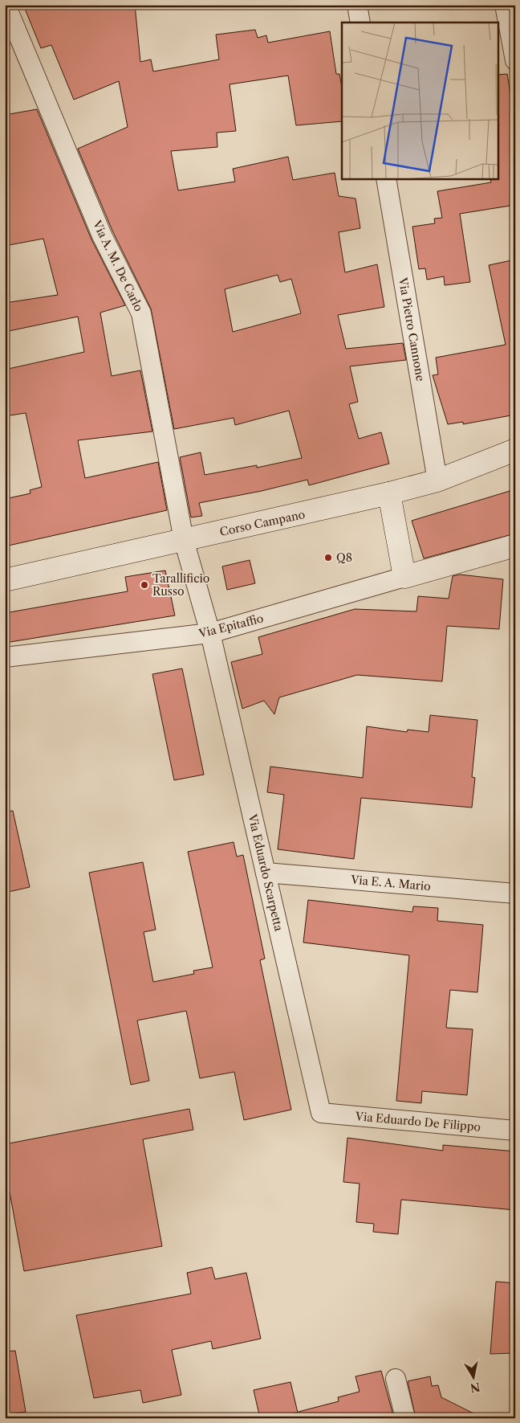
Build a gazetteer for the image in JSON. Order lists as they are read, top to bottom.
{
  "streets": {
    "main road": ["Corso Campano", "Via Epitaffio"],
    "street": [
      "Via A. M. De Carlo",
      "Via Pietro Cannone",
      "Via Eduardo Scarpetta",
      "Via E. A. Mario",
      "Via Eduardo De Filippo"
    ]
  },
  "crossings": [
    ["Via A. M. De Carlo", "Corso Campano"],
    ["Via A. M. De Carlo", "Via Epitaffio"],
    ["Via A. M. De Carlo", "Via Eduardo Scarpetta"],
    ["Via Pietro Cannone", "Corso Campano"],
    ["Via Epitaffio", "Via Eduardo Scarpetta"],
    ["Via Eduardo Scarpetta", "Via E. A. Mario"],
    ["Via Eduardo Scarpetta", "Via Eduardo De Filippo"]
  ],
  "places": ["Q8", "Tarallificio Russo"],
  "north": "bottom"
}
